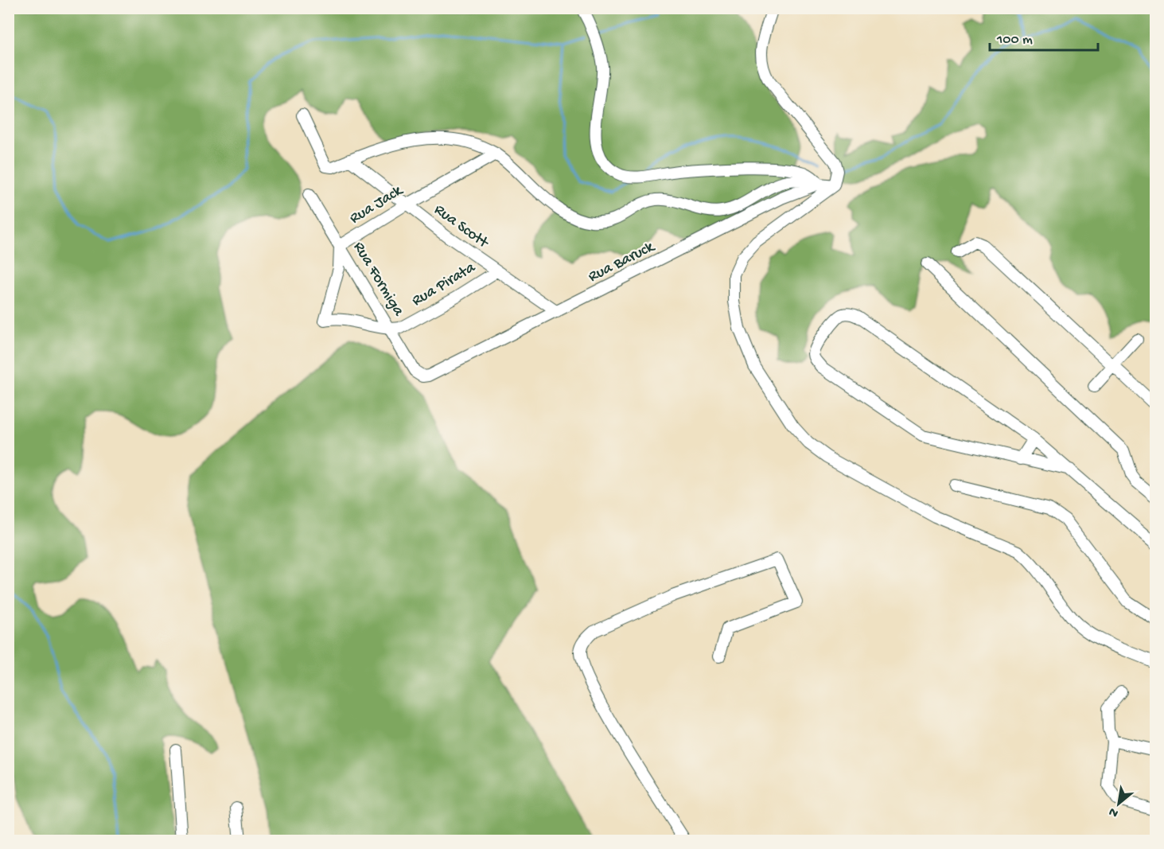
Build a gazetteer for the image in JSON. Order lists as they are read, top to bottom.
{
  "streets": {
    "street": [
      "Rua Jack",
      "Rua Scott",
      "Rua Baruck",
      "Rua Formiga",
      "Rua Pirata"
    ]
  },
  "crossings": [
    ["Rua Jack", "Rua Scott"],
    ["Rua Jack", "Rua Formiga"],
    ["Rua Jack", "Rua Pirata"],
    ["Rua Scott", "Rua Baruck"],
    ["Rua Scott", "Rua Pirata"],
    ["Rua Baruck", "Rua Formiga"],
    ["Rua Formiga", "Rua Pirata"]
  ],
  "scale_bar": "100 m",
  "north": "bottom left"
}
